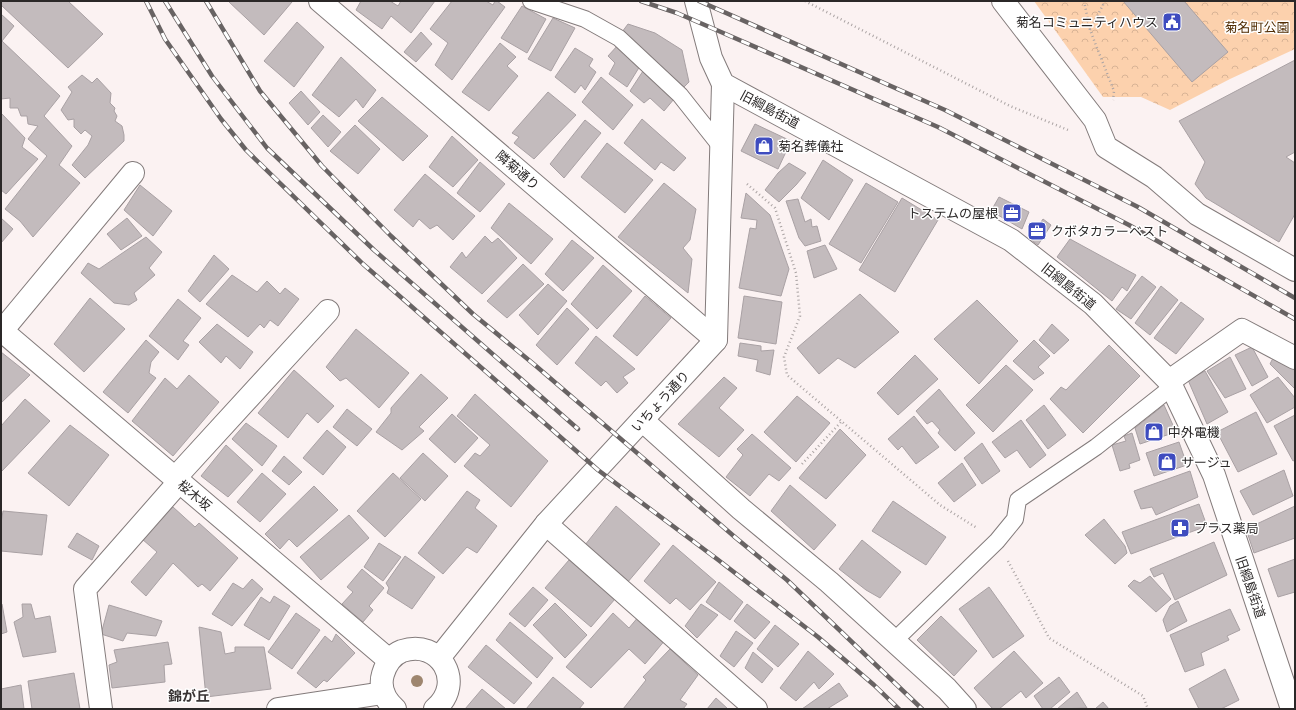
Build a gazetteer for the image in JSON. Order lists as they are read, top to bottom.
{
  "streets": {
    "street": [
      "旧綱島街道",
      "隣菊通り",
      "いちょう通り",
      "桜木坂"
    ]
  },
  "crossings": [
    ["隣菊通り", "いちょう通り"]
  ],
  "districts": ["錦が丘"],
  "parks": ["菊名町公園"],
  "places": {
    "public building": ["菊名コミュニティハウス"],
    "shop": ["菊名葬儀社", "中外電機", "サージュ"],
    "office": ["トステムの屋根", "クボタカラーベスト"],
    "pharmacy": ["プラス薬局"]
  }
}
